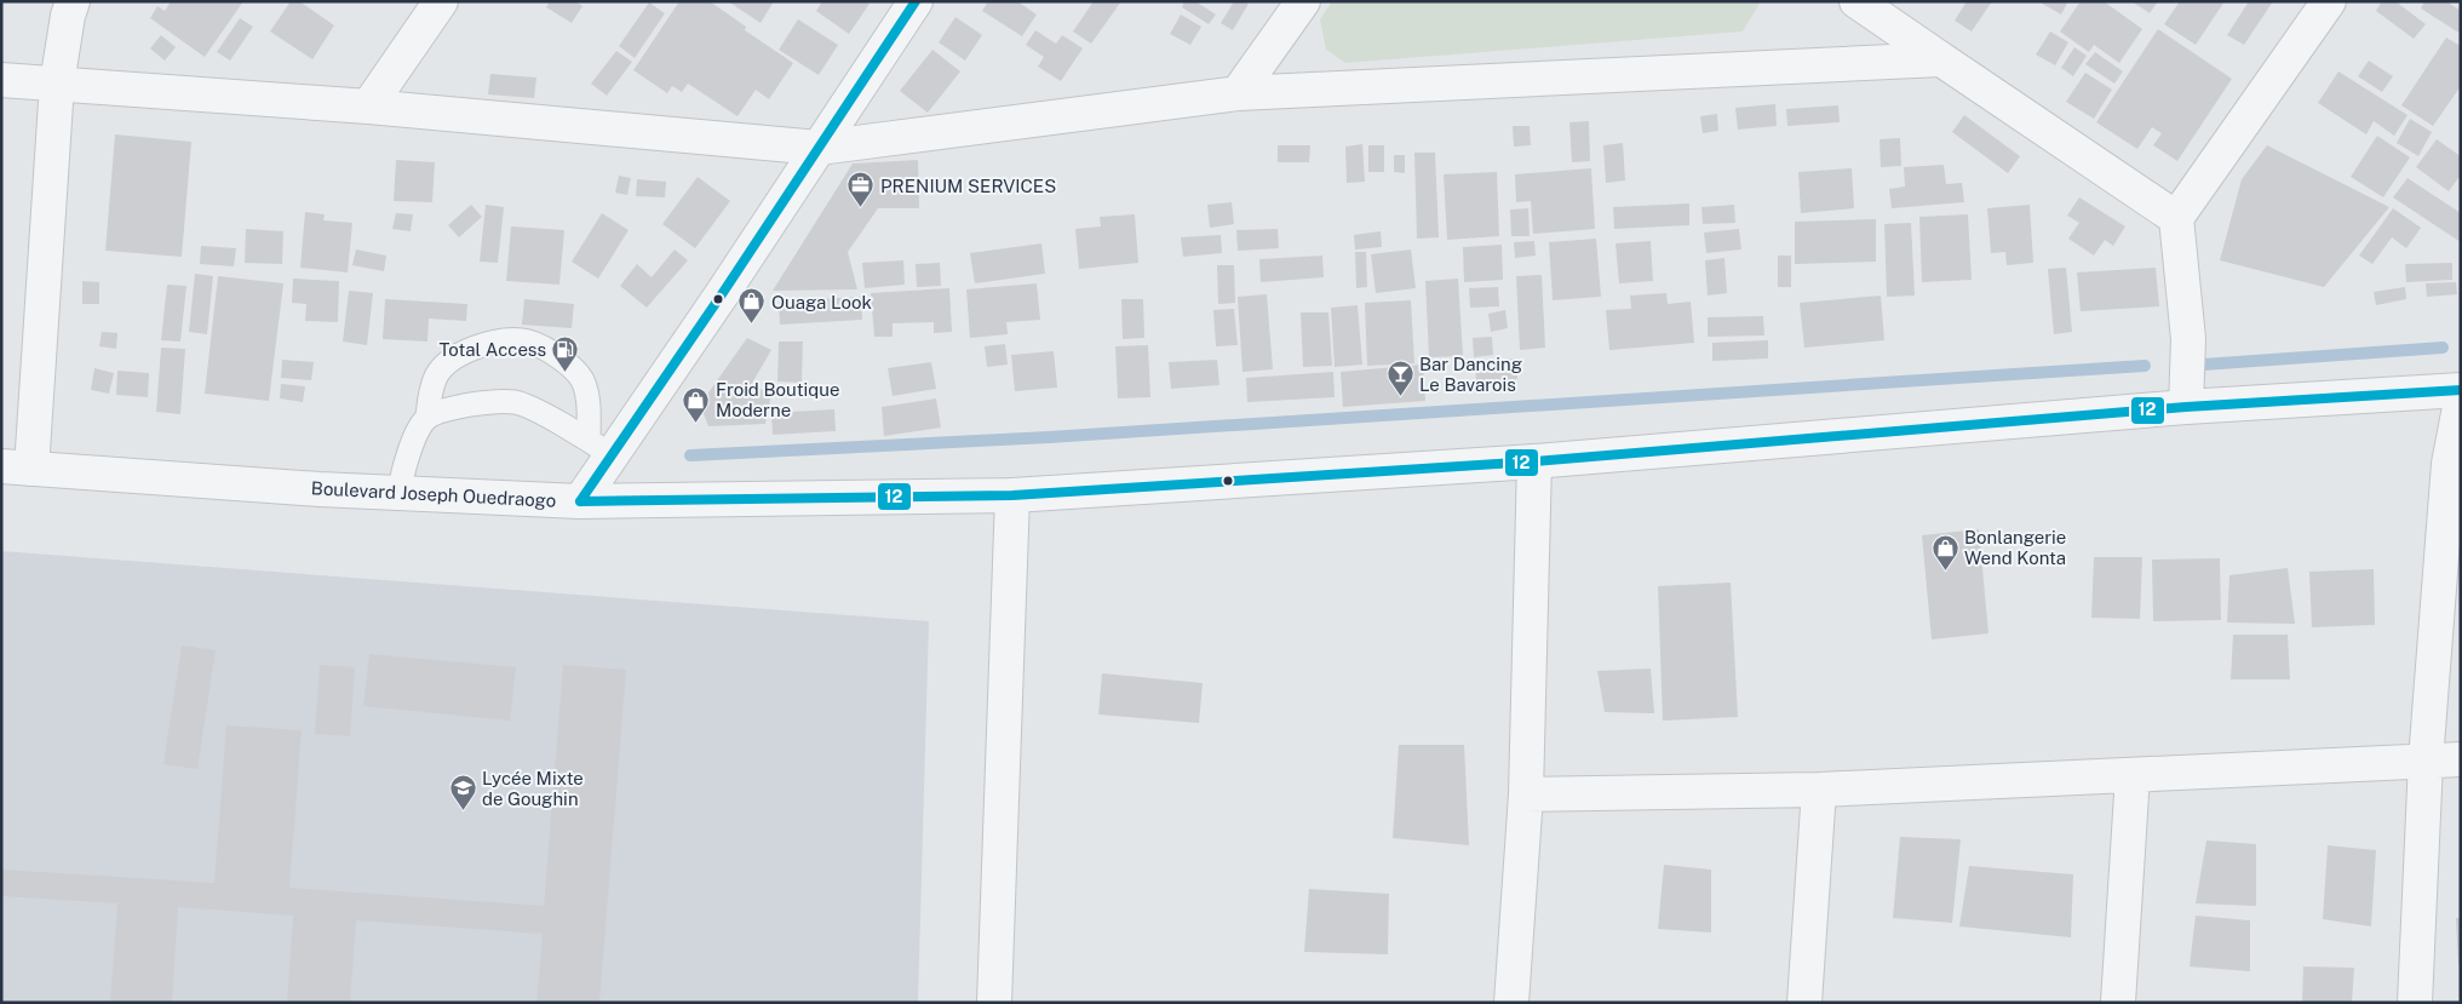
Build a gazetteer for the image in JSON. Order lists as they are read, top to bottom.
{
  "streets": {
    "street": ["Boulevard Joseph Ouedraogo"]
  },
  "places": {
    "office": ["PRENIUM SERVICES"],
    "shop": ["Ouaga Look", "Froid Boutique Moderne", "Bonlangerie Wend Konta"],
    "fuel station": ["Total Access"],
    "bar": ["Bar Dancing Le Bavarois"],
    "school or university": ["Lycée Mixte de Goughin"]
  },
  "lines": ["transit line 12"]
}
